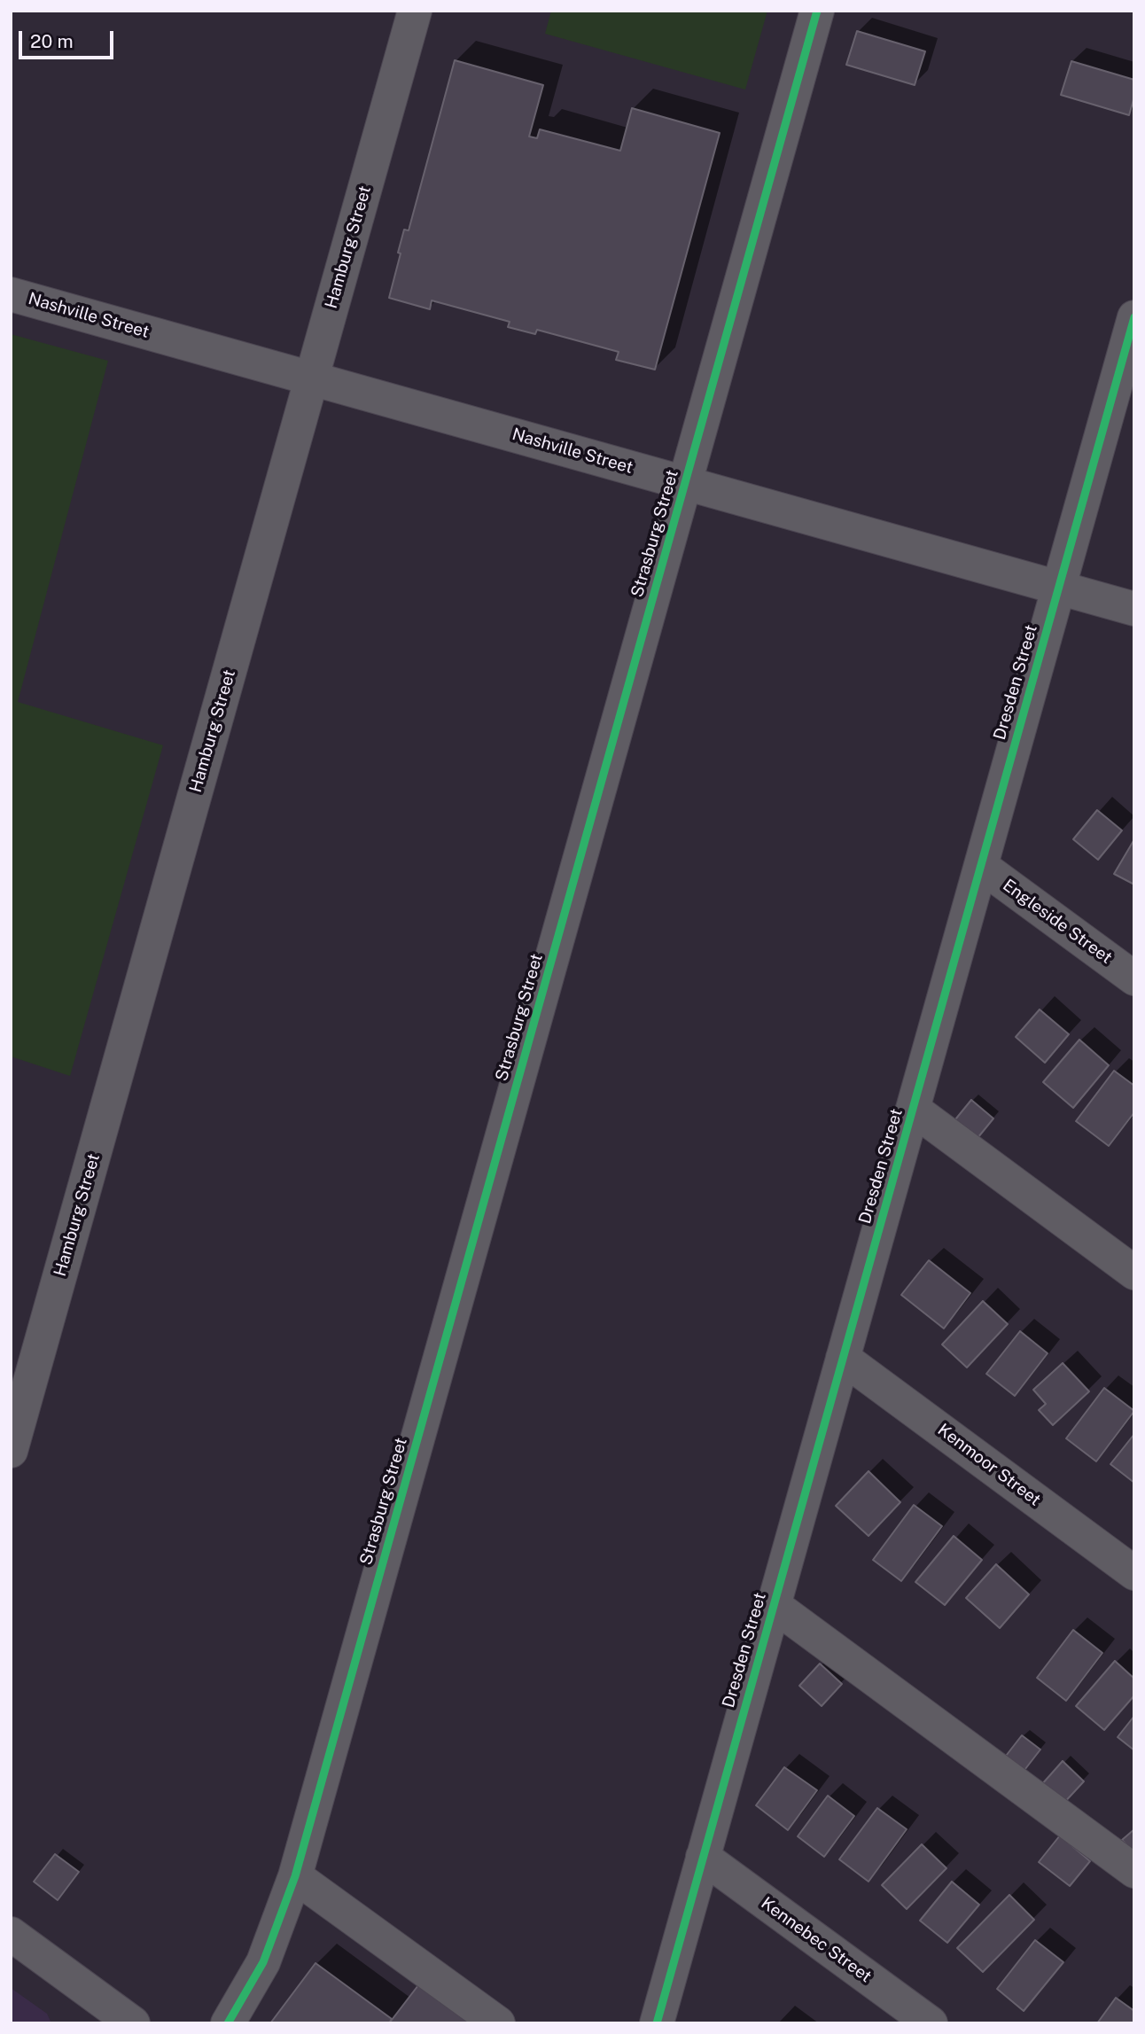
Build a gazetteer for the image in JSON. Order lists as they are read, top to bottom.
{
  "streets": {
    "street": [
      "Hamburg Street",
      "Nashville Street",
      "Strasburg Street",
      "Dresden Street",
      "Engleside Street",
      "Kenmoor Street",
      "Kennebec Street"
    ]
  },
  "crossings": [
    ["Hamburg Street", "Nashville Street"],
    ["Nashville Street", "Strasburg Street"],
    ["Nashville Street", "Dresden Street"],
    ["Dresden Street", "Engleside Street"],
    ["Dresden Street", "Kenmoor Street"],
    ["Dresden Street", "Kennebec Street"]
  ],
  "scale_bar": "20 m"
}
